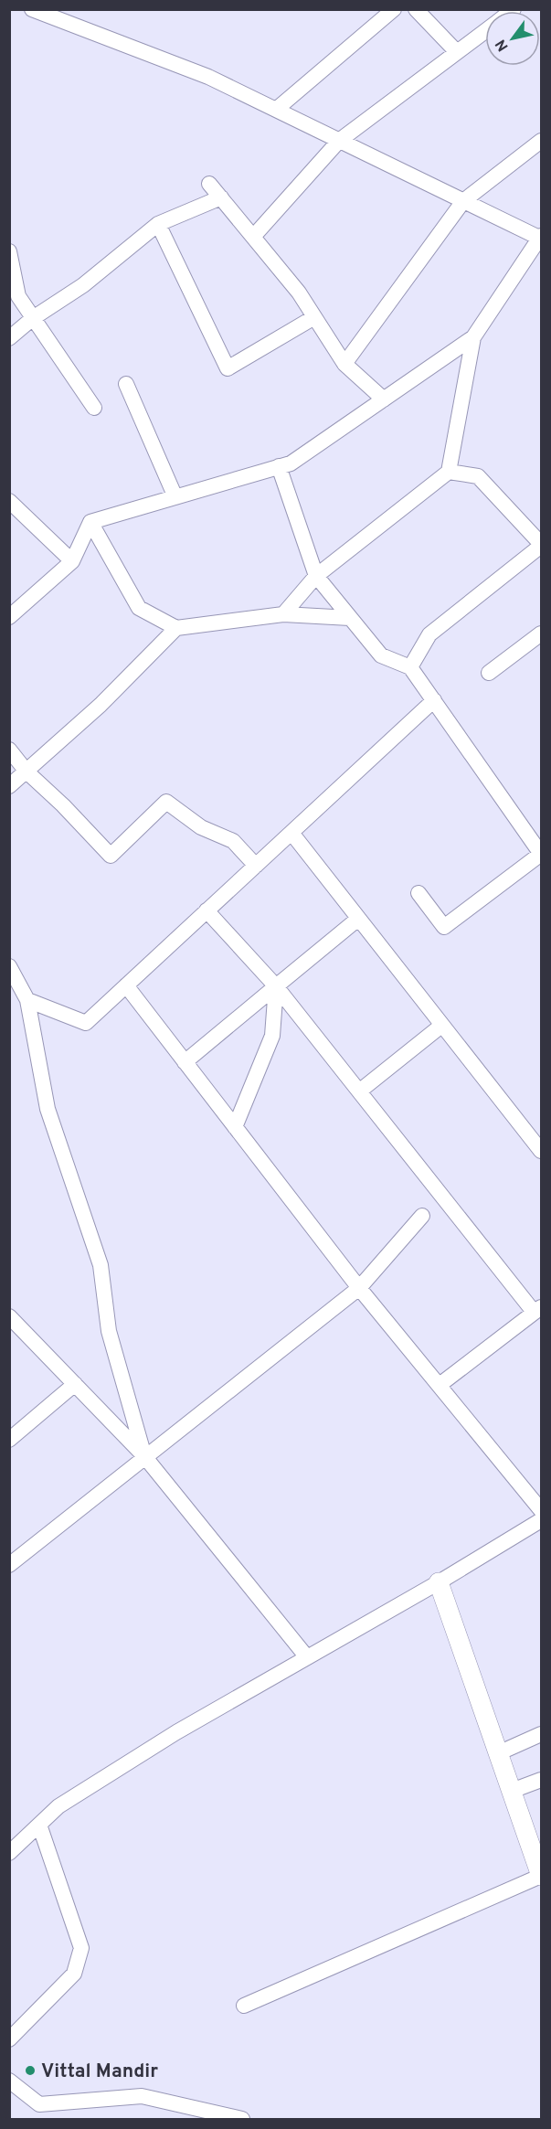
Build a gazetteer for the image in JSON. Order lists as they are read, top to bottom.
{
  "places": ["Vittal Mandir"],
  "north": "bottom left"
}
